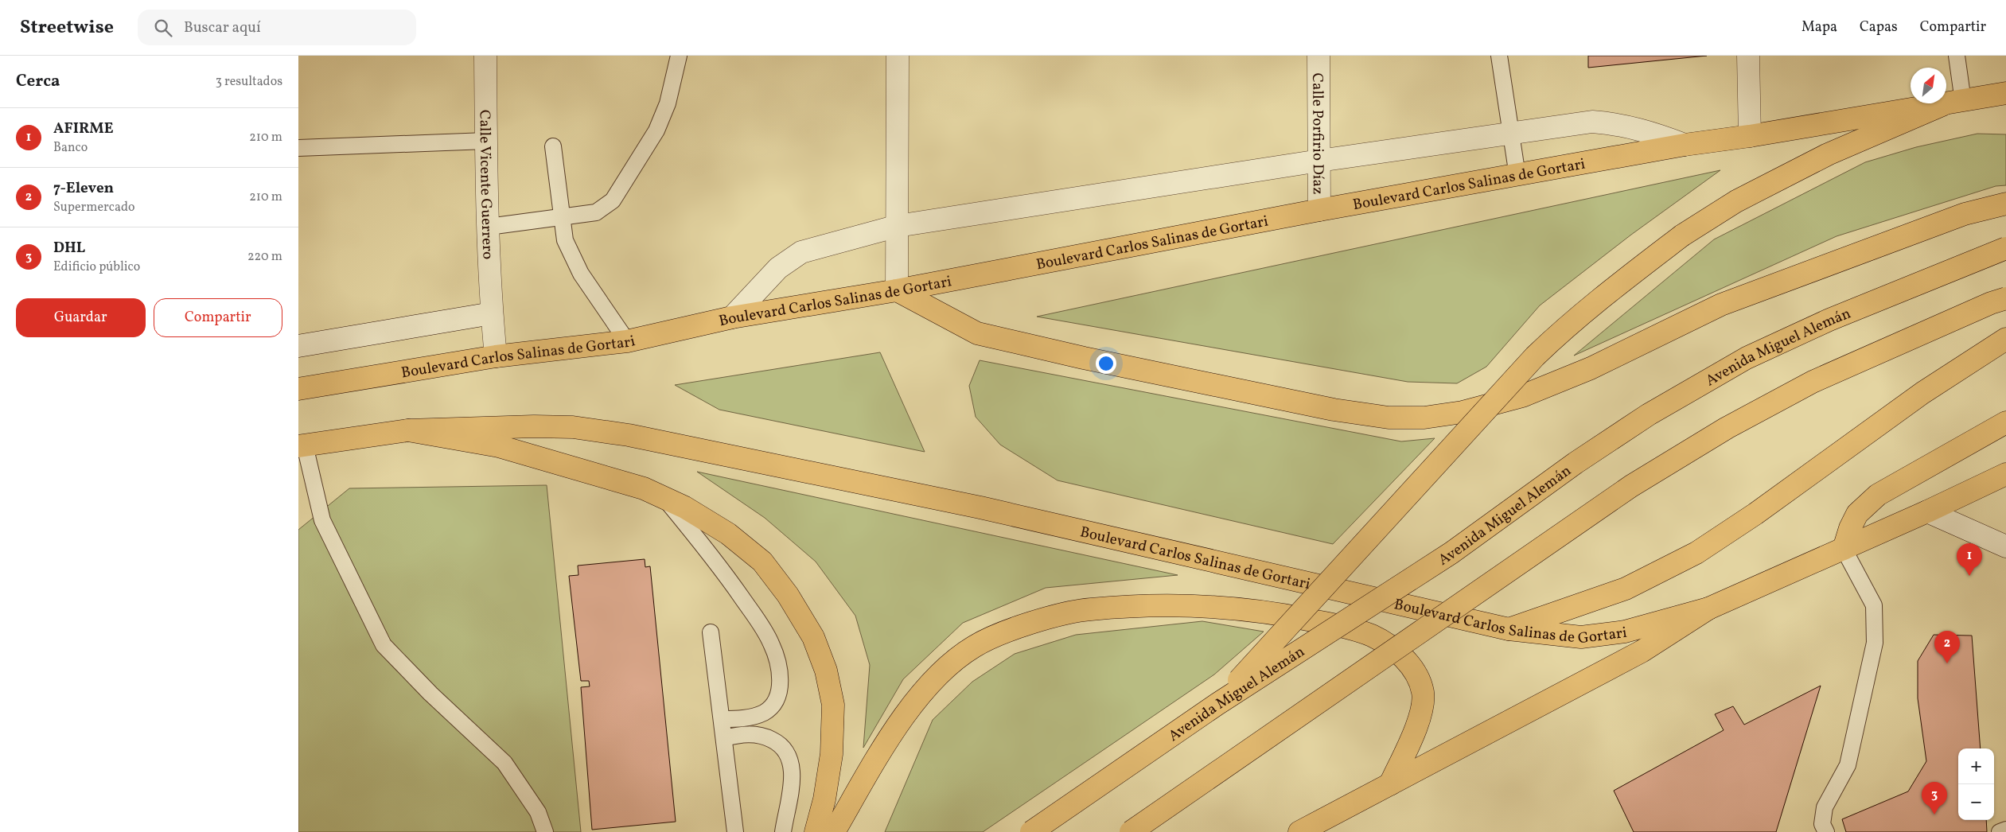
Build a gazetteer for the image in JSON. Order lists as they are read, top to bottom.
{
  "streets": {
    "main road": ["Boulevard Carlos Salinas de Gortari", "Avenida Miguel Alemán"],
    "street": ["Calle Porfirio Díaz", "Calle Vicente Guerrero"]
  },
  "crossings": [
    ["Calle Porfirio Díaz", "Boulevard Carlos Salinas de Gortari"],
    ["Boulevard Carlos Salinas de Gortari", "Calle Vicente Guerrero"]
  ],
  "north": "top right",
  "page": {
    "header": "Streetwise",
    "search": "Buscar aquí",
    "nav": ["Mapa", "Capas", "Compartir"],
    "heading": ["Cerca", "3 resultados"],
    "list": [
      {
        "mark": "1",
        "name": "AFIRME",
        "note": "Banco",
        "value": "210 m"
      },
      {
        "mark": "2",
        "name": "7-Eleven",
        "note": "Supermercado",
        "value": "210 m"
      },
      {
        "mark": "3",
        "name": "DHL",
        "note": "Edificio público",
        "value": "220 m"
      }
    ],
    "buttons": ["Guardar", "Compartir"],
    "pins": ["1", "2", "3"],
    "map_buttons": ["+", "−"]
  }
}
